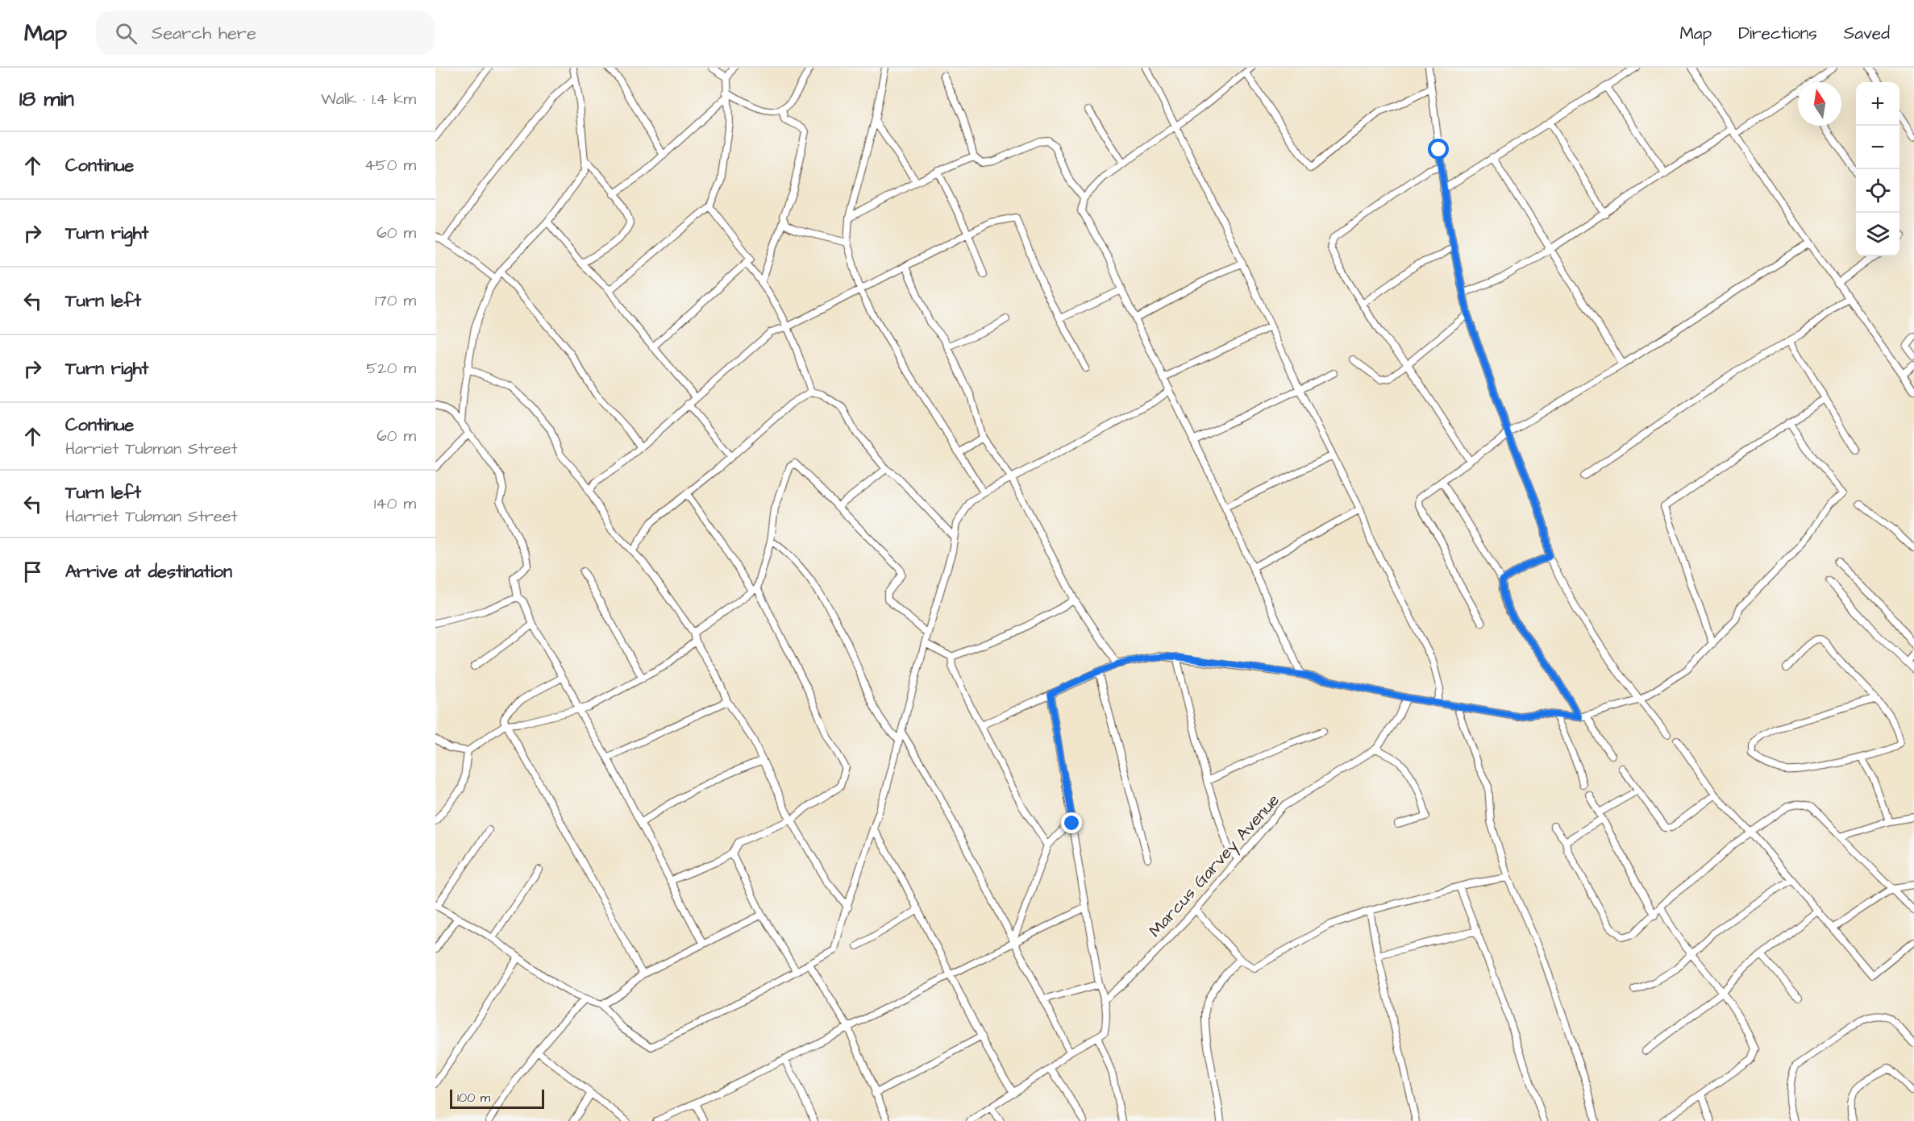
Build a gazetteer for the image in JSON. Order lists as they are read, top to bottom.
{
  "streets": {
    "street": ["Marcus Garvey Avenue"]
  },
  "scale_bar": "100 m",
  "north": "top",
  "page": {
    "header": "Map",
    "search": "Search here",
    "nav": ["Map", "Directions", "Saved"],
    "heading": ["18 min", "Walk · 1.4 km"],
    "map_buttons": ["+", "−"],
    "list": [
      ["Continue", "450 m"],
      ["Turn right", "60 m"],
      ["Turn left", "170 m"],
      ["Turn right", "520 m"],
      ["Continue", "Harriet Tubman Street", "60 m"],
      ["Turn left", "Harriet Tubman Street", "140 m"],
      "Arrive at destination"
    ],
    "scale": "100 m"
  }
}
